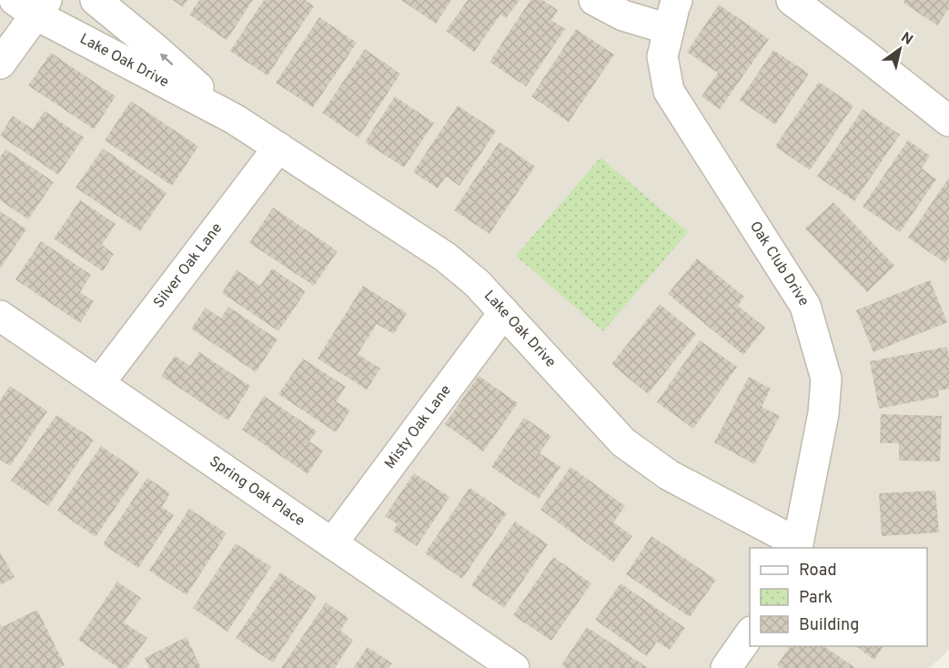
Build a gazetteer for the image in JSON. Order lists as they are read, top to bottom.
{
  "streets": {
    "street": [
      "Lake Oak Drive",
      "Oak Club Drive",
      "Silver Oak Lane",
      "Misty Oak Lane",
      "Spring Oak Place"
    ]
  },
  "crossings": [
    ["Lake Oak Drive", "Oak Club Drive"],
    ["Lake Oak Drive", "Silver Oak Lane"],
    ["Lake Oak Drive", "Misty Oak Lane"],
    ["Silver Oak Lane", "Spring Oak Place"],
    ["Misty Oak Lane", "Spring Oak Place"]
  ],
  "legend": ["Road", "Park", "Building"],
  "north": "top right"
}
